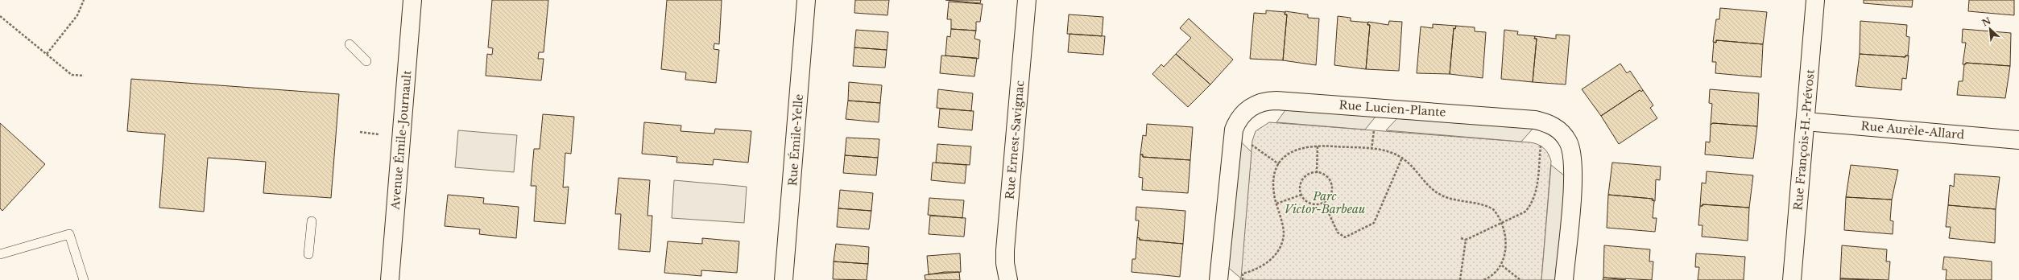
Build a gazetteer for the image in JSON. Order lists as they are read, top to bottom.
{
  "streets": {
    "street": [
      "Rue Lucien-Plante",
      "Rue Aurèle-Allard",
      "Avenue Émile-Journault",
      "Rue Émile-Yelle",
      "Rue Ernest-Savignac",
      "Rue François-H.-Prévost"
    ]
  },
  "crossings": [
    ["Rue Aurèle-Allard", "Rue François-H.-Prévost"]
  ],
  "parks": ["Parc Victor-Barbeau"],
  "north": "top left"
}
